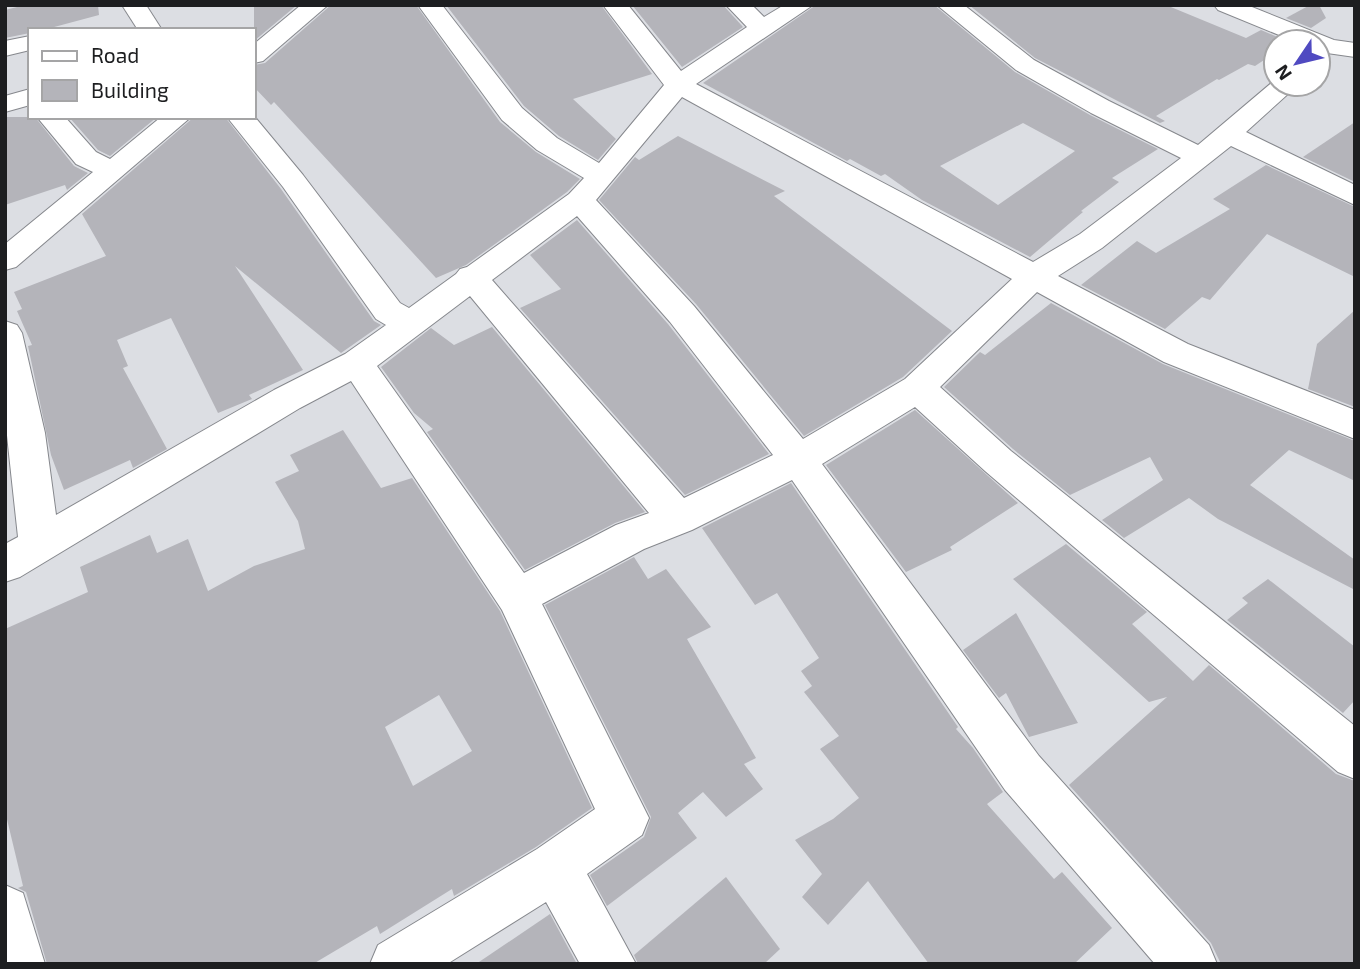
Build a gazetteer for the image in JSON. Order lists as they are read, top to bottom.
{
  "legend": ["Road", "Building"],
  "north": "bottom left"
}
